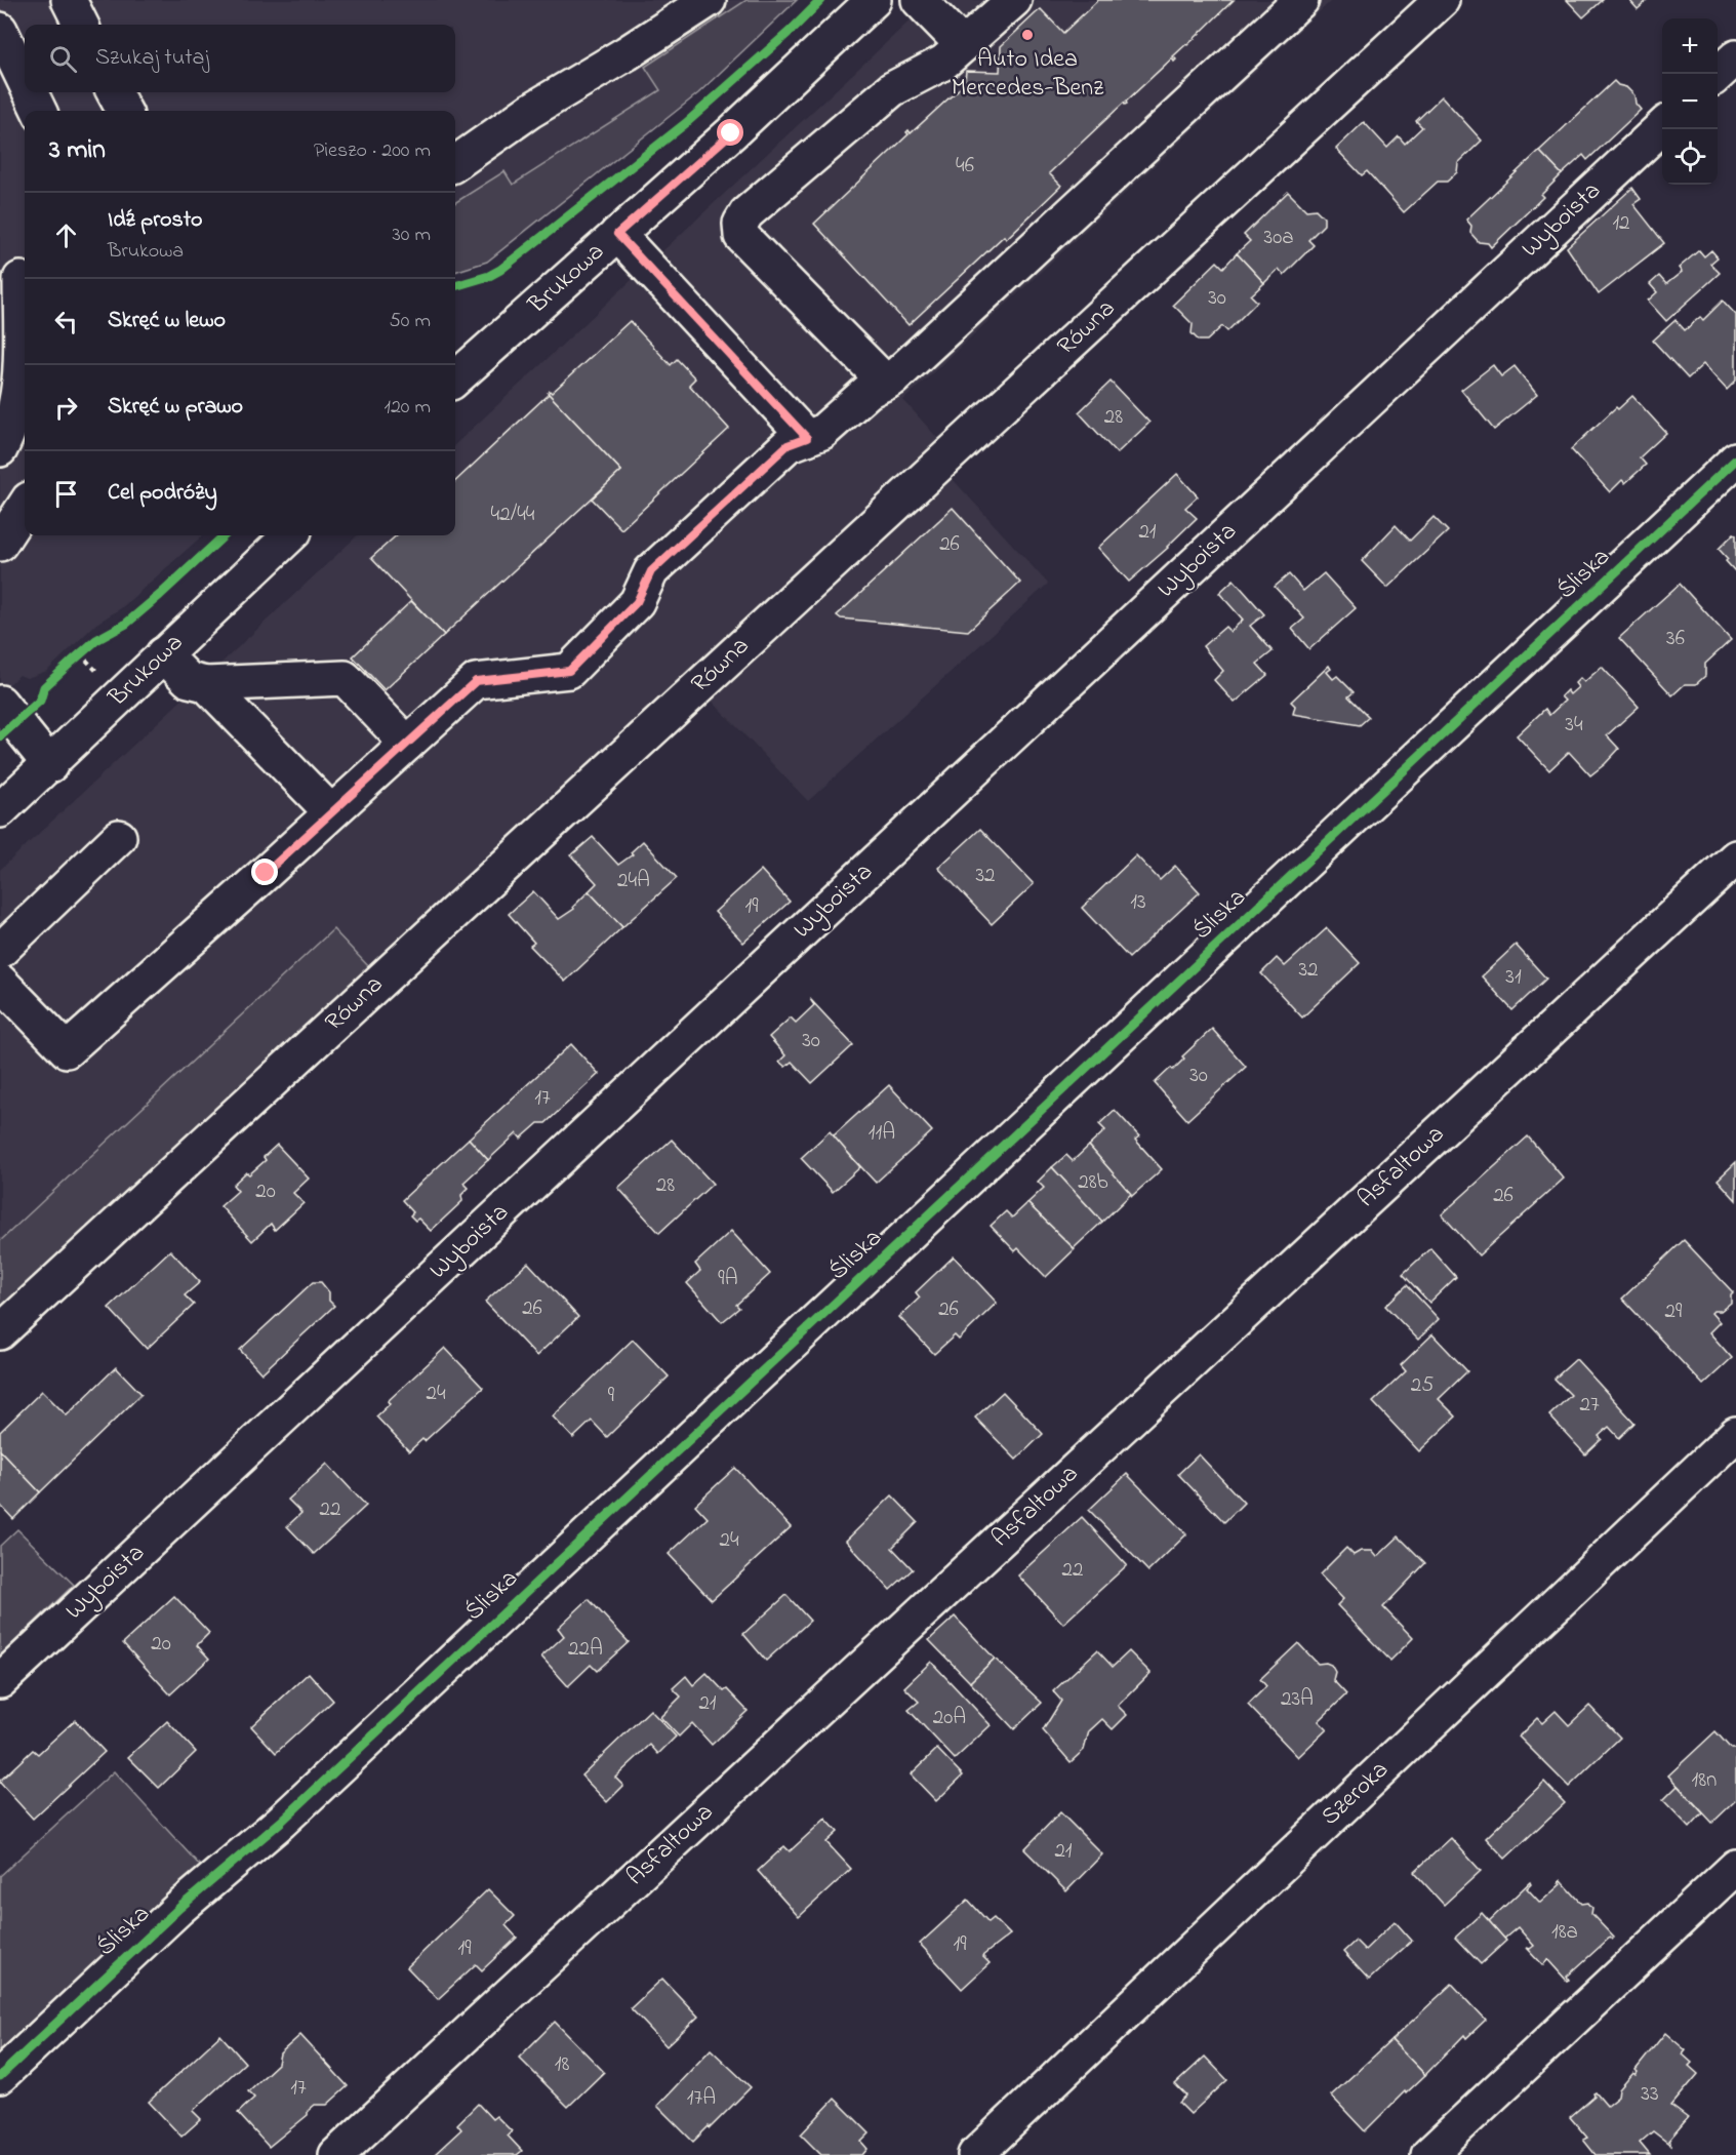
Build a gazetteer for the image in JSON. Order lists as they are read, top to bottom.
{
  "streets": {
    "street": [
      "Wyboista",
      "Brukowa",
      "Równa",
      "Śliska",
      "Asfaltowa",
      "Szeroka"
    ]
  },
  "places": ["Auto Idea Mercedes-Benz"],
  "house_numbers": [
    "46",
    "12",
    "30a",
    "30",
    "28",
    "42/44",
    "21",
    "26",
    "36",
    "34",
    "32",
    "24A",
    "13",
    "19",
    "32",
    "31",
    "30",
    "30",
    "17",
    "11A",
    "28b",
    "28",
    "20",
    "26",
    "9A",
    "26",
    "26",
    "29",
    "25",
    "24",
    "9",
    "27",
    "22",
    "24",
    "22",
    "20",
    "22A",
    "23A",
    "21",
    "20A",
    "18n",
    "21",
    "18a",
    "19",
    "19",
    "18",
    "17",
    "33",
    "17A"
  ],
  "page": {
    "map_buttons": ["+", "−"],
    "search": "Szukaj tutaj",
    "heading": ["3 min", "Pieszo · 200 m"],
    "list": [
      ["Idź prosto", "Brukowa", "30 m"],
      ["Skręć w lewo", "50 m"],
      ["Skręć w prawo", "120 m"],
      "Cel podróży"
    ]
  }
}
